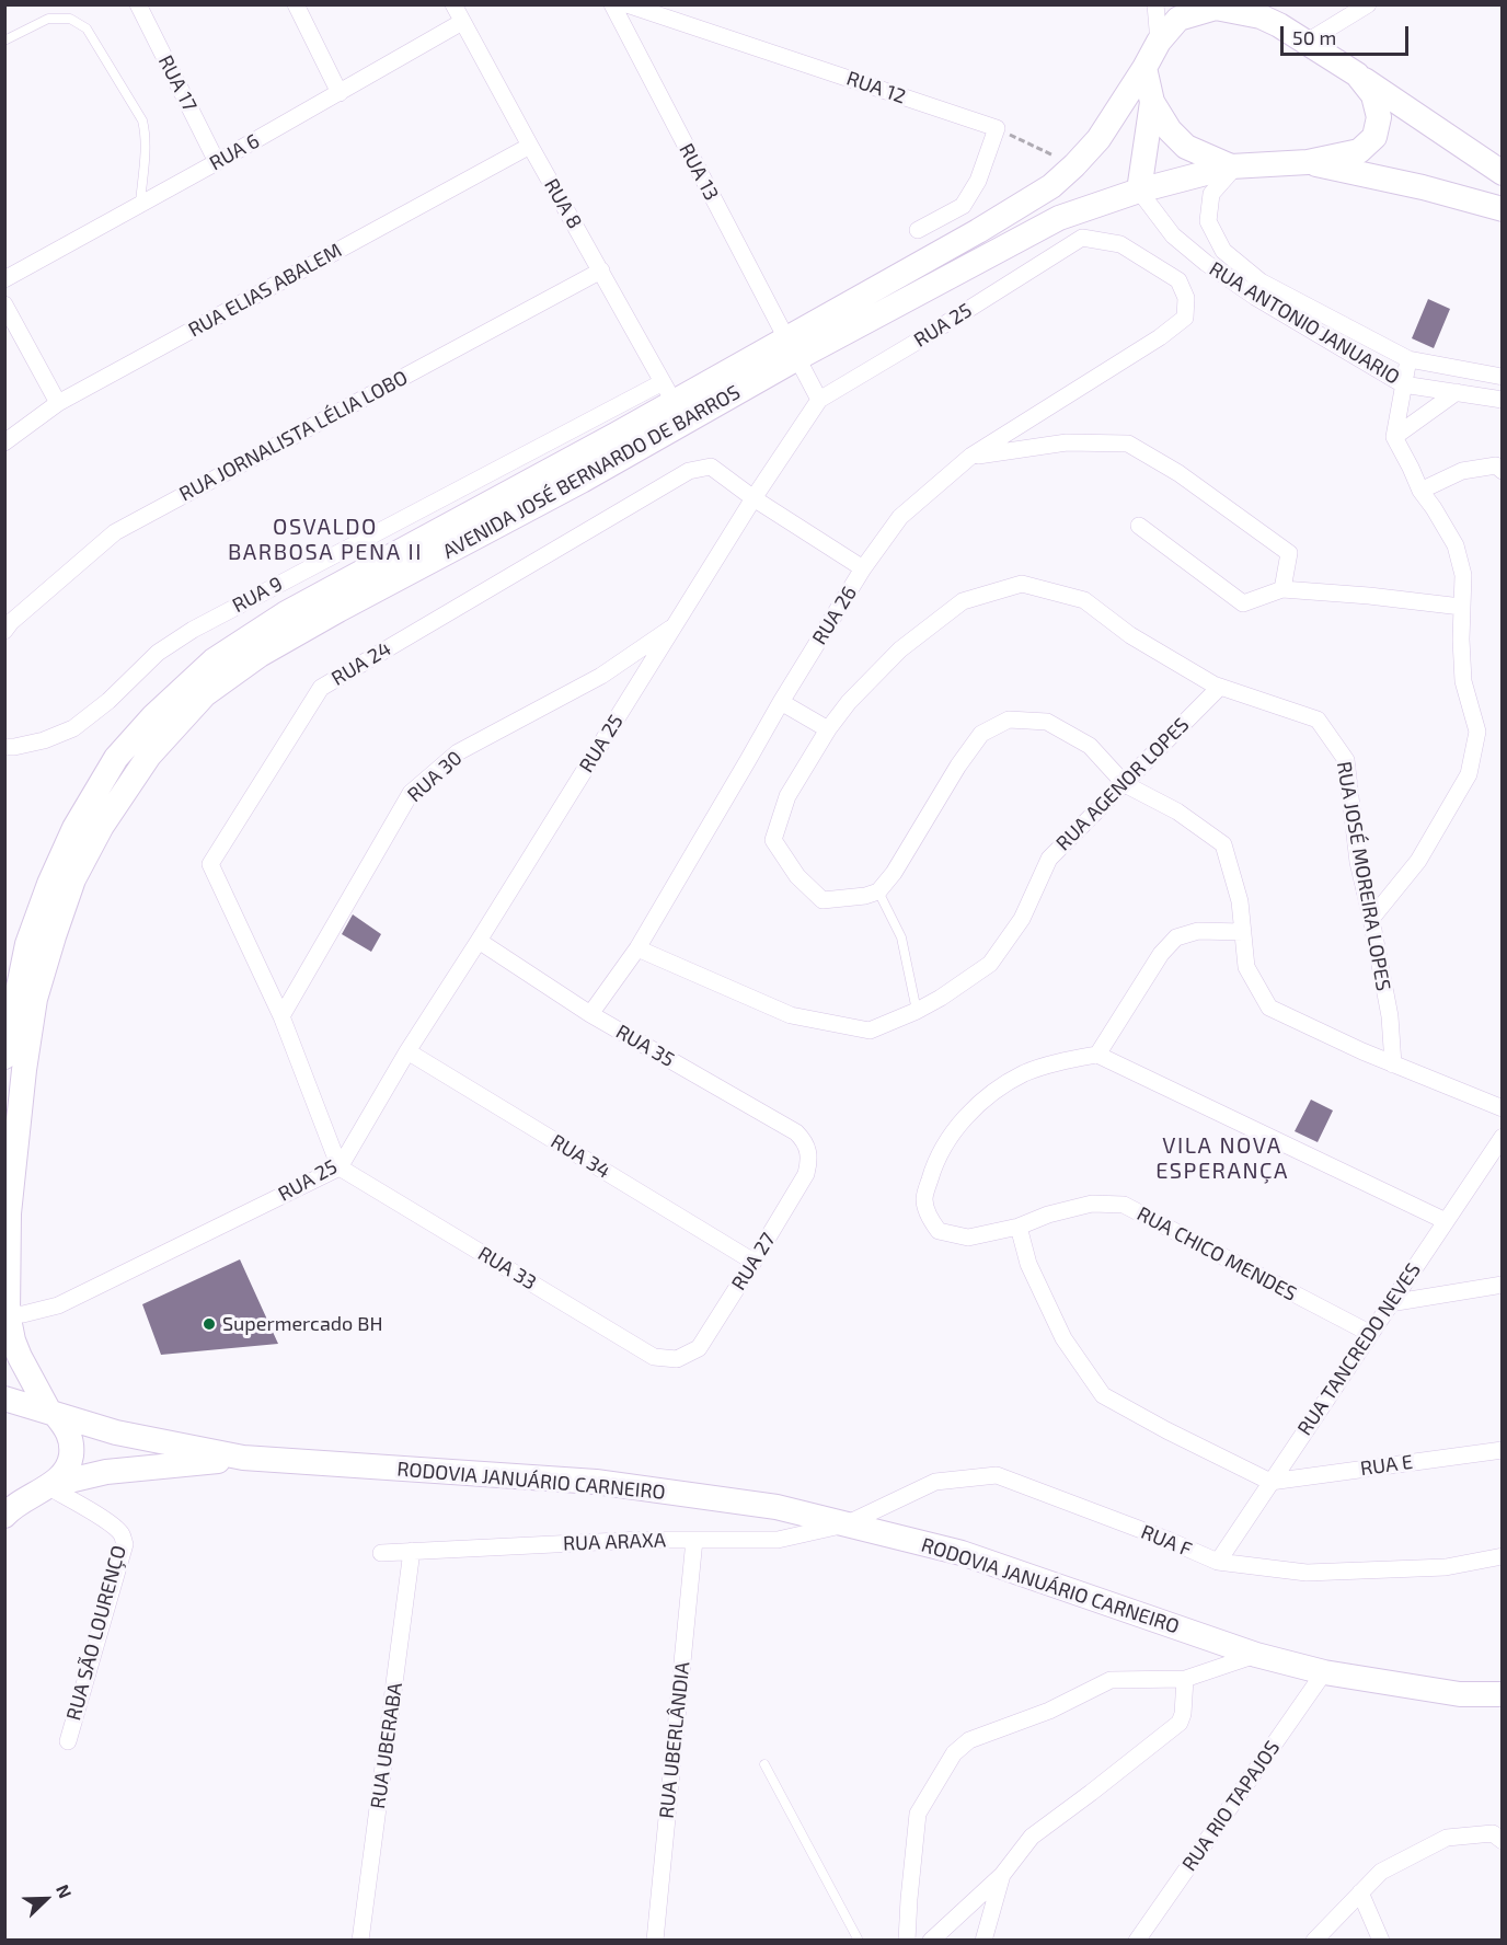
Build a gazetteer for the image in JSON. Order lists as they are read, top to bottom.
{
  "streets": {
    "main road": ["AVENIDA JOSÉ BERNARDO DE BARROS", "RODOVIA JANUÁRIO CARNEIRO"],
    "street": [
      "RUA 17",
      "RUA 12",
      "RUA 6",
      "RUA 13",
      "RUA 8",
      "RUA ELIAS ABALEM",
      "RUA ANTONIO JANUARIO",
      "RUA 25",
      "RUA JORNALISTA LÉLIA LOBO",
      "RUA 9",
      "RUA 26",
      "RUA 24",
      "RUA 30",
      "RUA AGENOR LOPES",
      "RUA JOSÉ MOREIRA LOPES",
      "RUA 35",
      "RUA 34",
      "RUA CHICO MENDES",
      "RUA 27",
      "RUA 33",
      "RUA TANCREDO NEVES",
      "RUA E",
      "RUA F",
      "RUA ARAXA",
      "RUA SÃO LOURENÇO",
      "RUA UBERLÂNDIA",
      "RUA UBERABA",
      "RUA RIO TAPAJOS"
    ]
  },
  "crossings": [
    ["RUA 17", "RUA 6"],
    ["RUA 6", "RUA 8"],
    ["RUA 13", "RUA 25"],
    ["RUA 13", "AVENIDA JOSÉ BERNARDO DE BARROS"],
    ["RUA 8", "RUA ELIAS ABALEM"],
    ["RUA 8", "RUA JORNALISTA LÉLIA LOBO"],
    ["RUA 8", "AVENIDA JOSÉ BERNARDO DE BARROS"],
    ["RUA 8", "RUA 9"],
    ["RUA ANTONIO JANUARIO", "AVENIDA JOSÉ BERNARDO DE BARROS"],
    ["RUA 25", "AVENIDA JOSÉ BERNARDO DE BARROS"],
    ["RUA 25", "RUA 26"],
    ["RUA 25", "RUA 24"],
    ["RUA 25", "RUA 30"],
    ["RUA 25", "RUA 35"],
    ["RUA 25", "RUA 34"],
    ["RUA 25", "RUA 33"],
    ["AVENIDA JOSÉ BERNARDO DE BARROS", "RUA 9"],
    ["AVENIDA JOSÉ BERNARDO DE BARROS", "RODOVIA JANUÁRIO CARNEIRO"],
    ["RUA 26", "RUA 24"],
    ["RUA 26", "RUA AGENOR LOPES"],
    ["RUA 26", "RUA 35"],
    ["RUA 24", "RUA 30"],
    ["RUA 24", "RUA 33"],
    ["RUA AGENOR LOPES", "RUA JOSÉ MOREIRA LOPES"],
    ["RUA 35", "RUA 27"],
    ["RUA 34", "RUA 27"],
    ["RUA CHICO MENDES", "RUA TANCREDO NEVES"],
    ["RUA 27", "RUA 33"],
    ["RUA TANCREDO NEVES", "RUA E"],
    ["RUA TANCREDO NEVES", "RUA F"],
    ["RODOVIA JANUÁRIO CARNEIRO", "RUA F"],
    ["RODOVIA JANUÁRIO CARNEIRO", "RUA ARAXA"],
    ["RODOVIA JANUÁRIO CARNEIRO", "RUA SÃO LOURENÇO"],
    ["RODOVIA JANUÁRIO CARNEIRO", "RUA RIO TAPAJOS"],
    ["RUA F", "RUA ARAXA"],
    ["RUA ARAXA", "RUA UBERLÂNDIA"],
    ["RUA ARAXA", "RUA UBERABA"]
  ],
  "districts": ["OSVALDO BARBOSA PENA II", "VILA NOVA ESPERANÇA"],
  "places": ["Supermercado BH"],
  "scale_bar": "50 m",
  "north": "top right"
}
